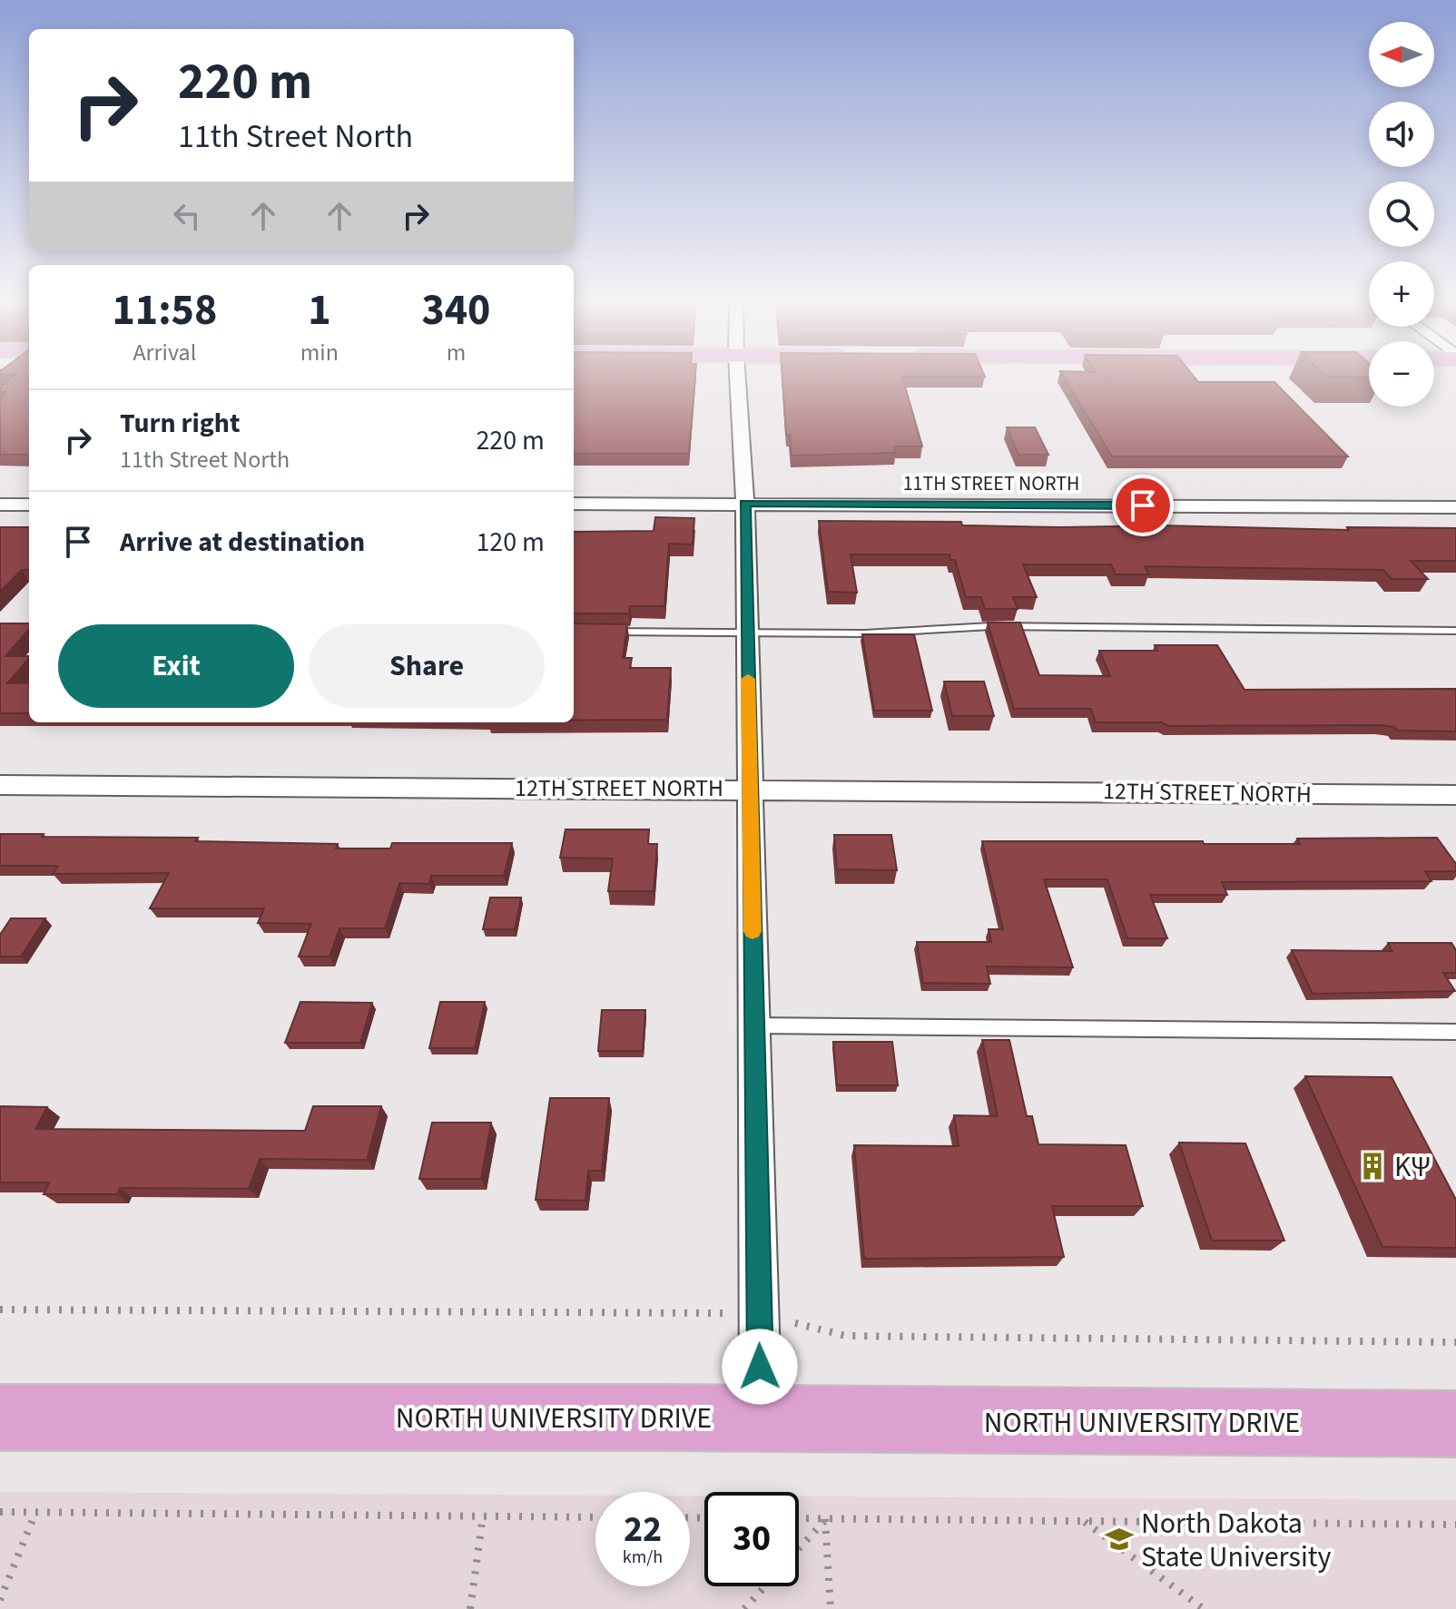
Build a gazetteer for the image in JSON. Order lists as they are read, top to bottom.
{
  "streets": {
    "main road": ["NORTH UNIVERSITY DRIVE"],
    "street": ["11TH STREET NORTH", "12TH STREET NORTH"]
  },
  "places": {
    "building": ["ΚΨ"],
    "school or university": ["North Dakota State University"]
  },
  "north": "left",
  "page": {
    "map_buttons": ["+", "−"],
    "turn": ["220 m", "11th Street North"],
    "eta": [
      "11:58",
      "Arrival",
      "1",
      "min",
      "340",
      "m"
    ],
    "list": [
      {
        "name": "Turn right",
        "note": "11th Street North",
        "value": "220 m"
      },
      {
        "name": "Arrive at destination",
        "value": "120 m"
      }
    ],
    "buttons": ["Exit", "Share"],
    "speed": "22 km/h",
    "limit": "30"
  }
}
